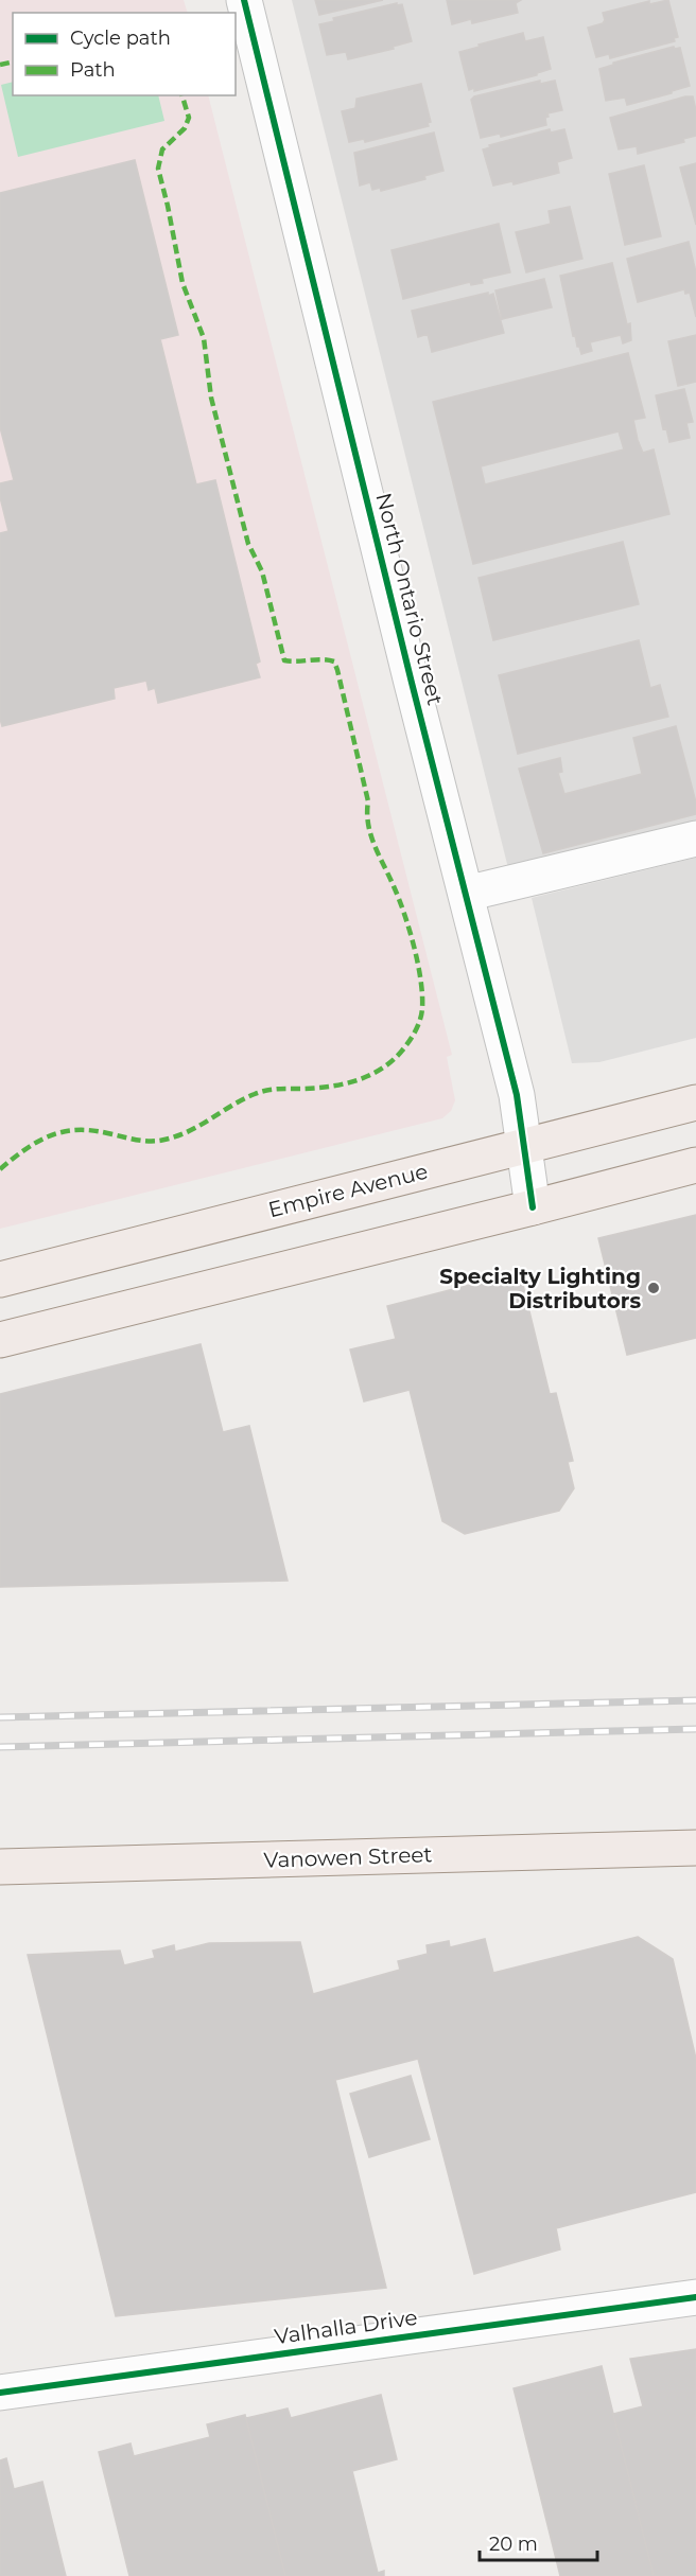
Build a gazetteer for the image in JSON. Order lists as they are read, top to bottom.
{
  "streets": {
    "main road": ["Empire Avenue", "Vanowen Street"],
    "street": ["North Ontario Street", "Valhalla Drive"]
  },
  "crossings": [
    ["North Ontario Street", "Empire Avenue"]
  ],
  "places": ["Specialty Lighting Distributors"],
  "legend": ["Cycle path", "Path"],
  "scale_bar": "20 m"
}
